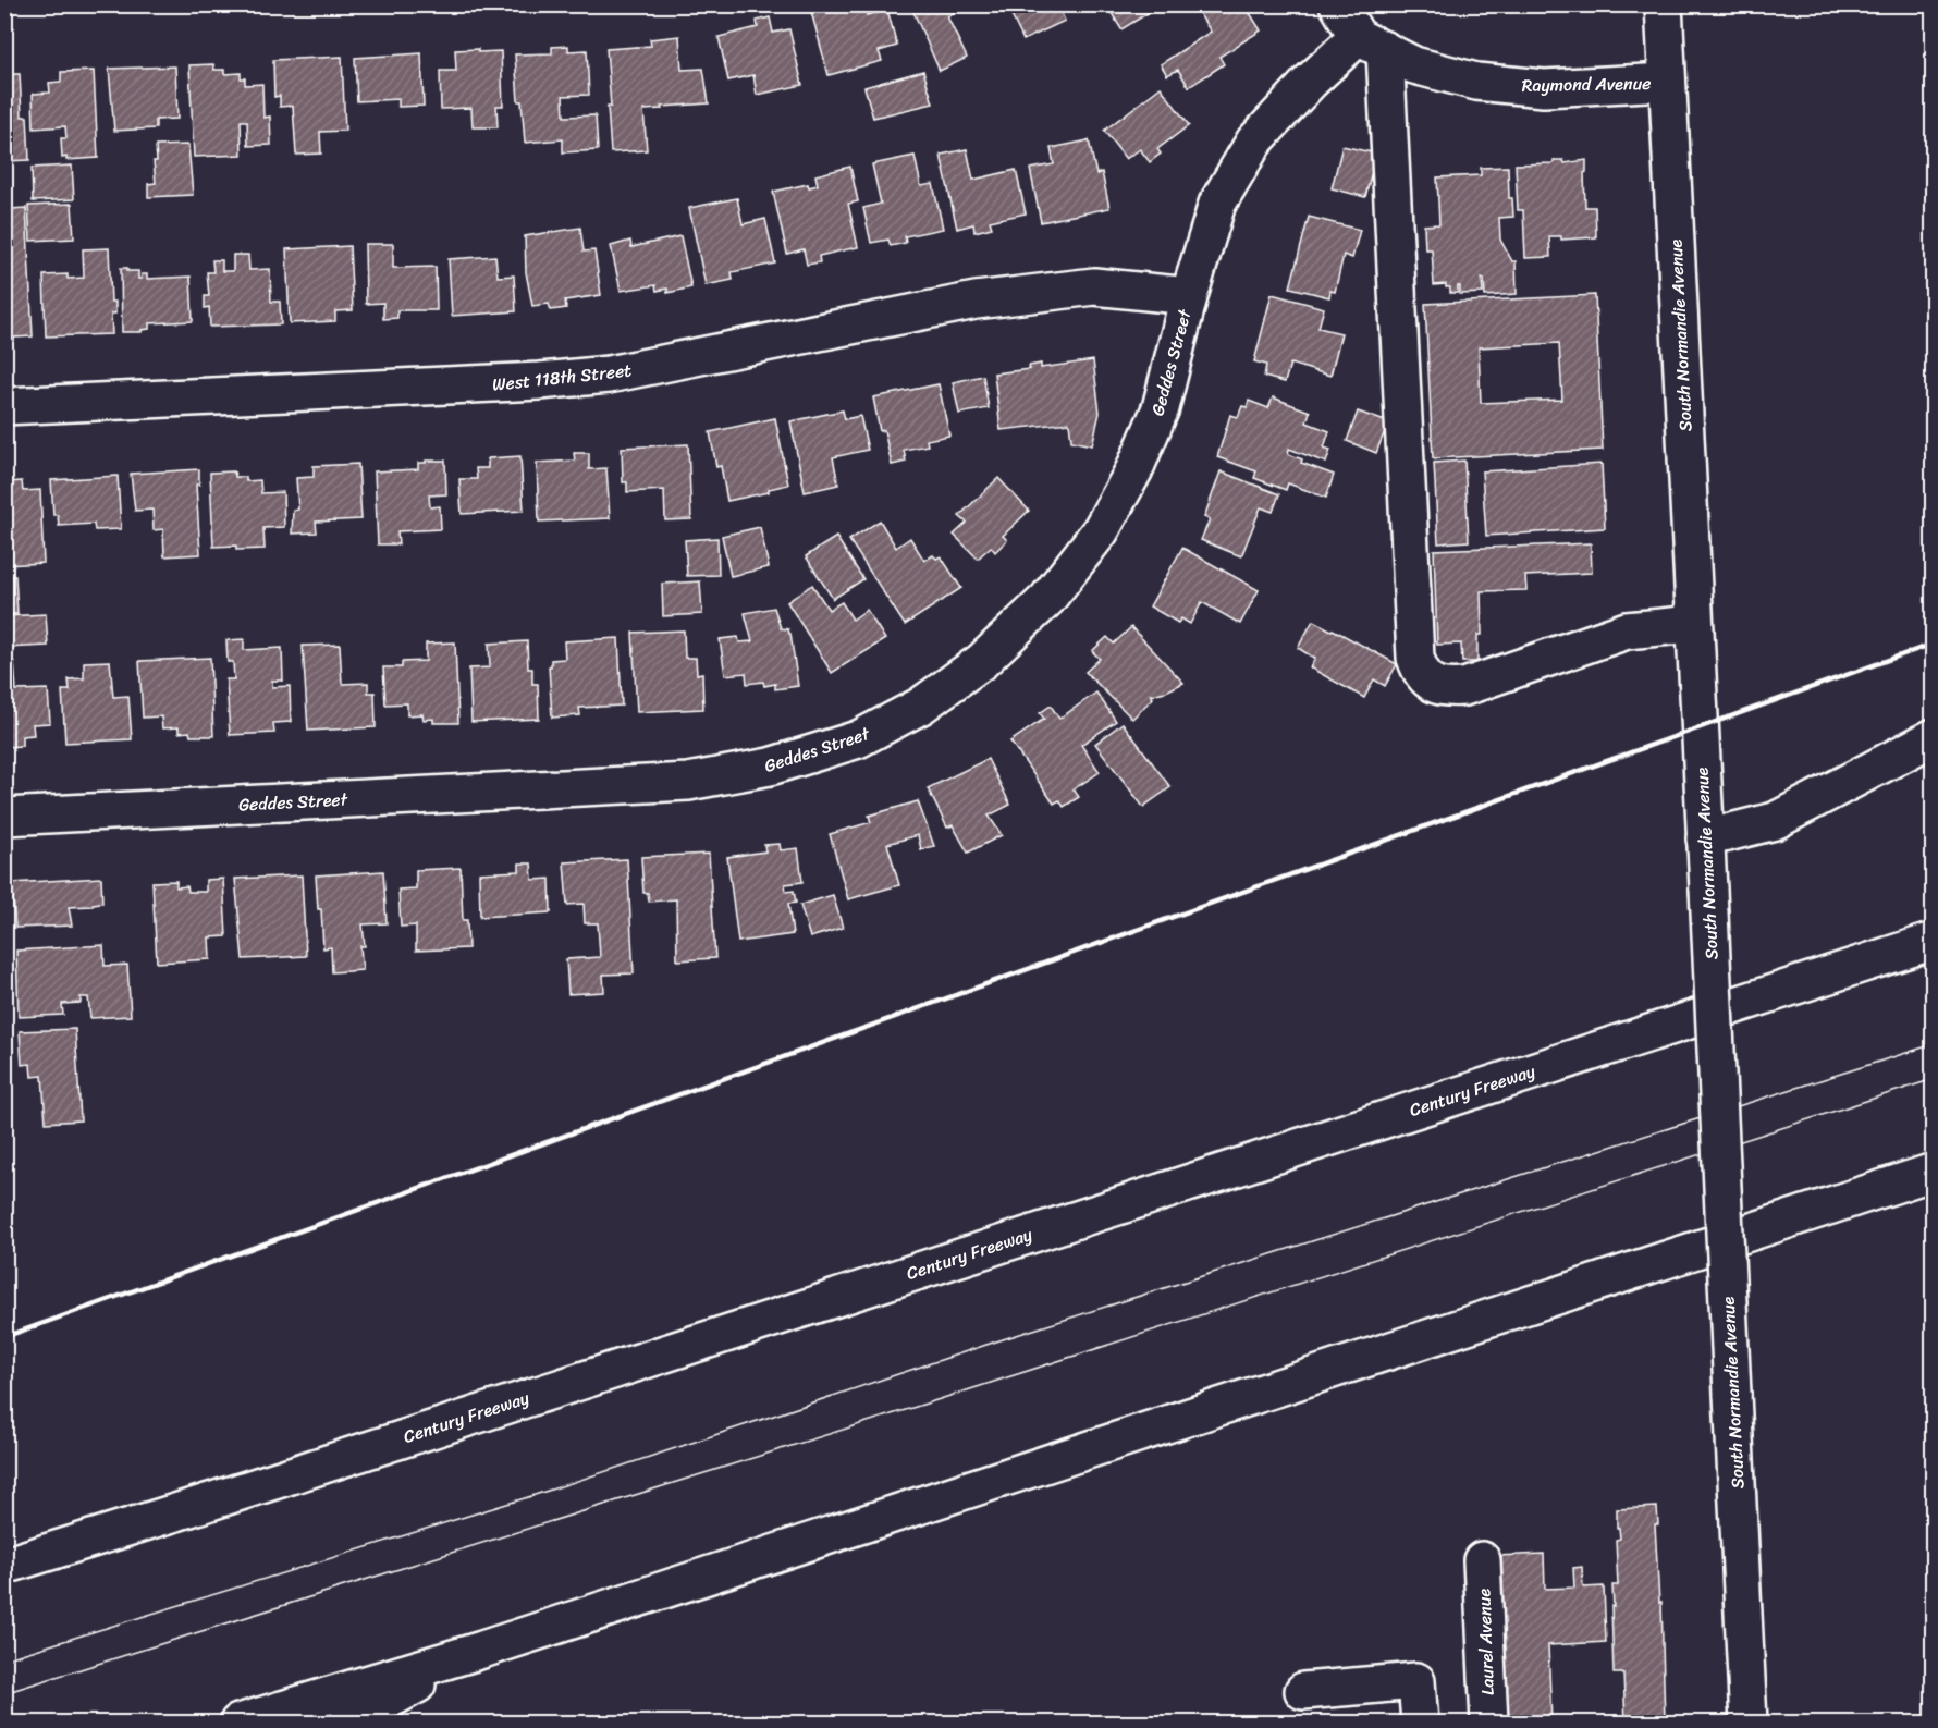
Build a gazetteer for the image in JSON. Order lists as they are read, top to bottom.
{
  "streets": {
    "main road": [
      "Raymond Avenue",
      "South Normandie Avenue",
      "Geddes Street",
      "West 118th Street",
      "Century Freeway",
      "Laurel Avenue"
    ]
  },
  "crossings": [
    ["Raymond Avenue", "South Normandie Avenue"],
    ["Raymond Avenue", "Geddes Street"],
    ["Geddes Street", "West 118th Street"]
  ]
}
